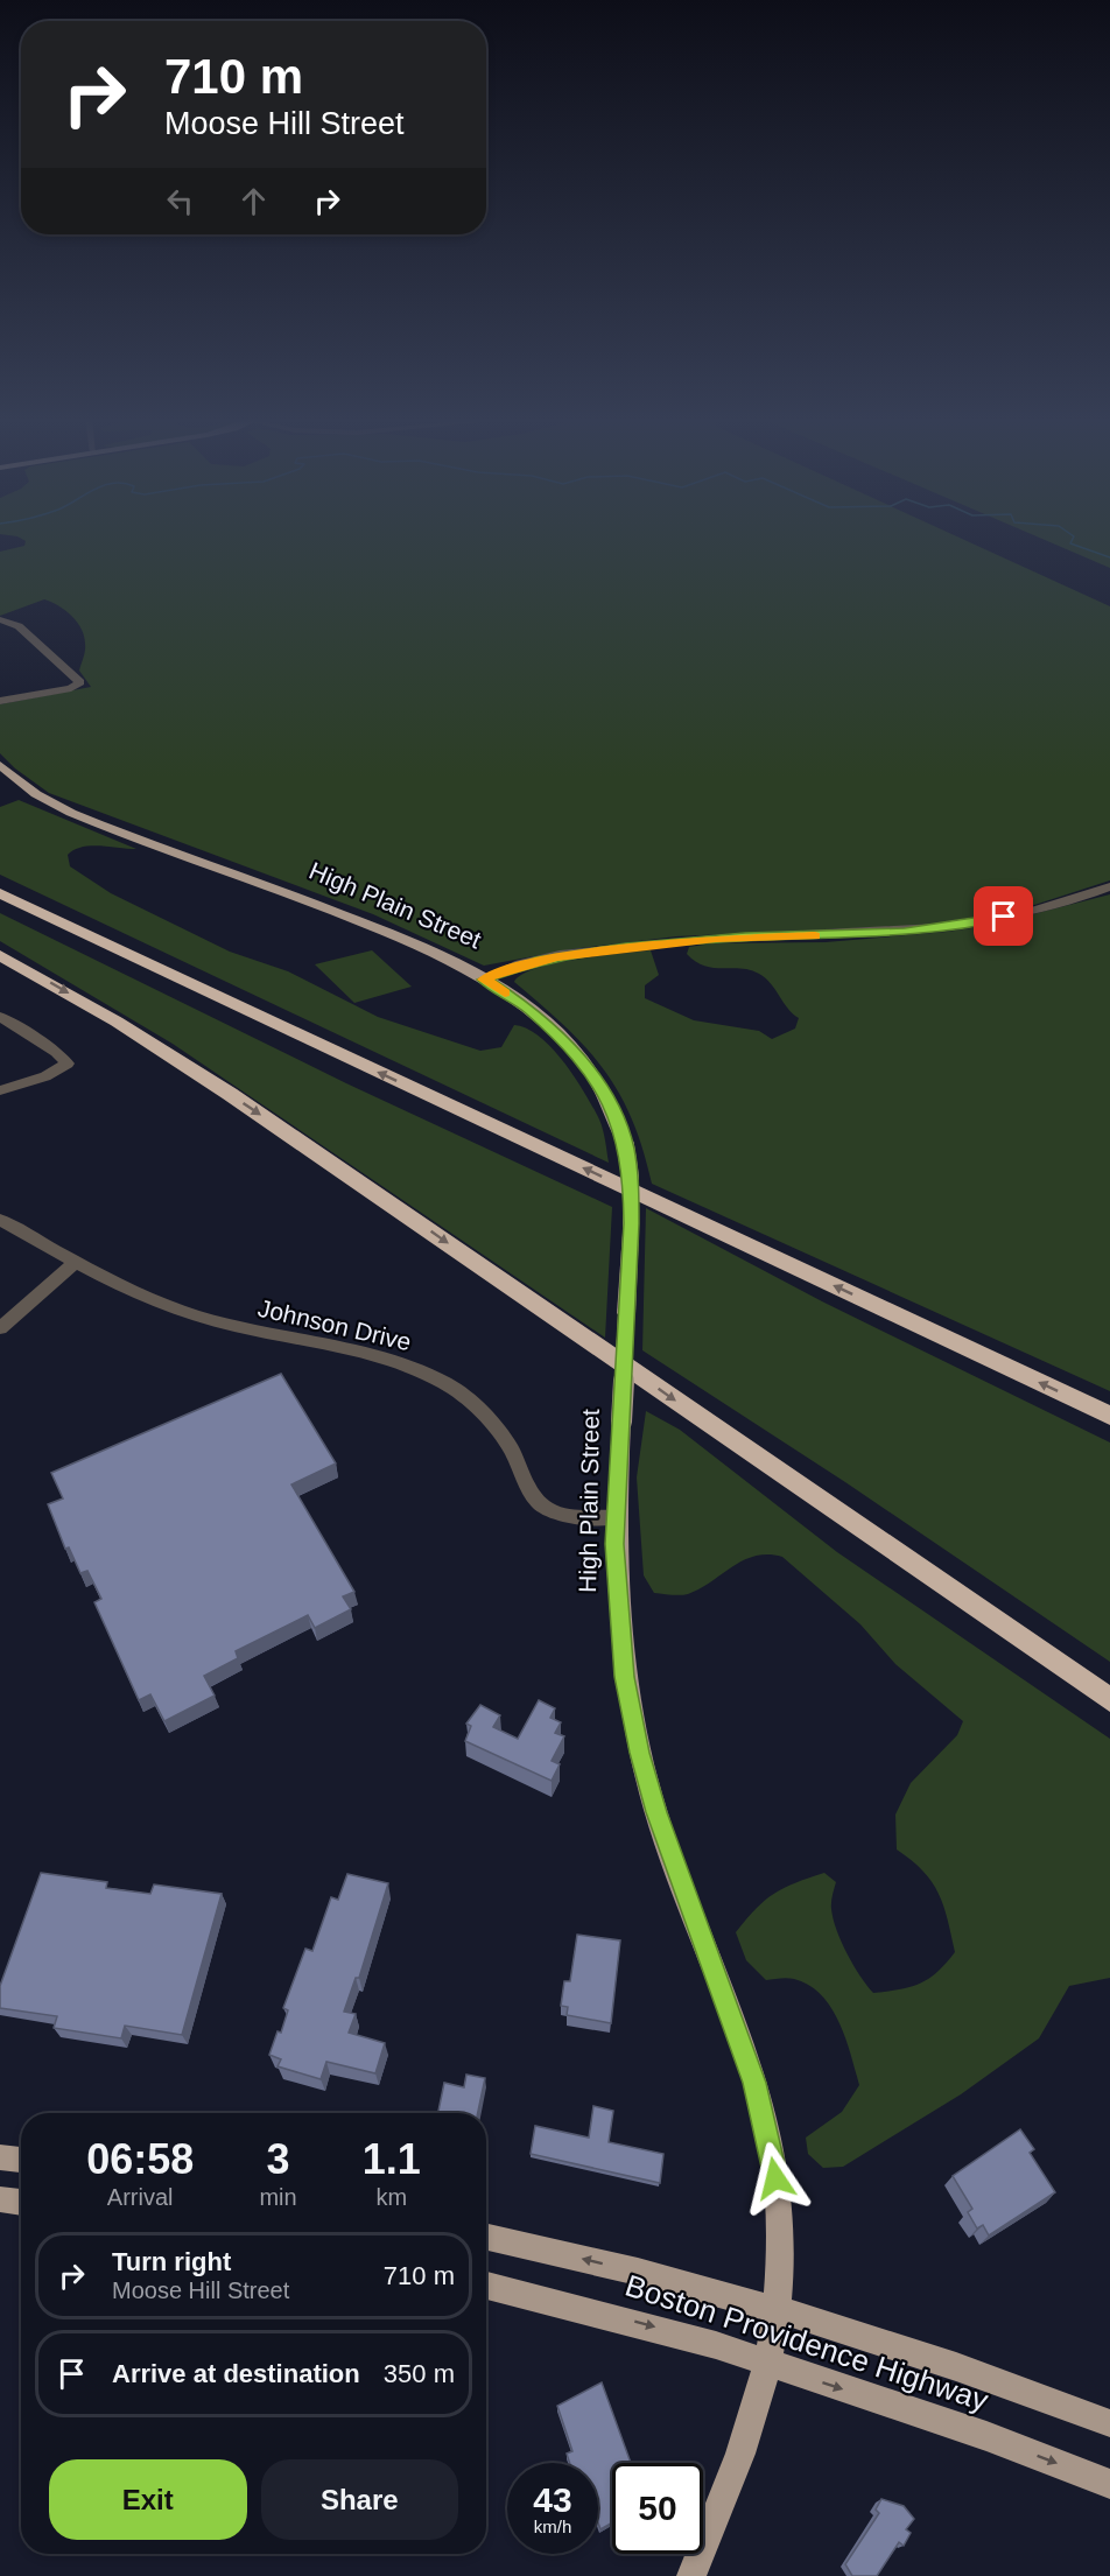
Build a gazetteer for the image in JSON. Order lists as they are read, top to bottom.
{
  "streets": {
    "main road": ["High Plain Street", "Boston Providence Highway"],
    "street": ["Johnson Drive"]
  },
  "crossings": [
    ["High Plain Street", "Johnson Drive"],
    ["High Plain Street", "Boston Providence Highway"]
  ],
  "page": {
    "turn": ["710 m", "Moose Hill Street"],
    "eta": [
      "06:58",
      "Arrival",
      "3",
      "min",
      "1.1",
      "km"
    ],
    "list": [
      {
        "name": "Turn right",
        "note": "Moose Hill Street",
        "value": "710 m"
      },
      {
        "name": "Arrive at destination",
        "value": "350 m"
      }
    ],
    "buttons": ["Exit", "Share"],
    "speed": "43 km/h",
    "limit": "50"
  }
}
